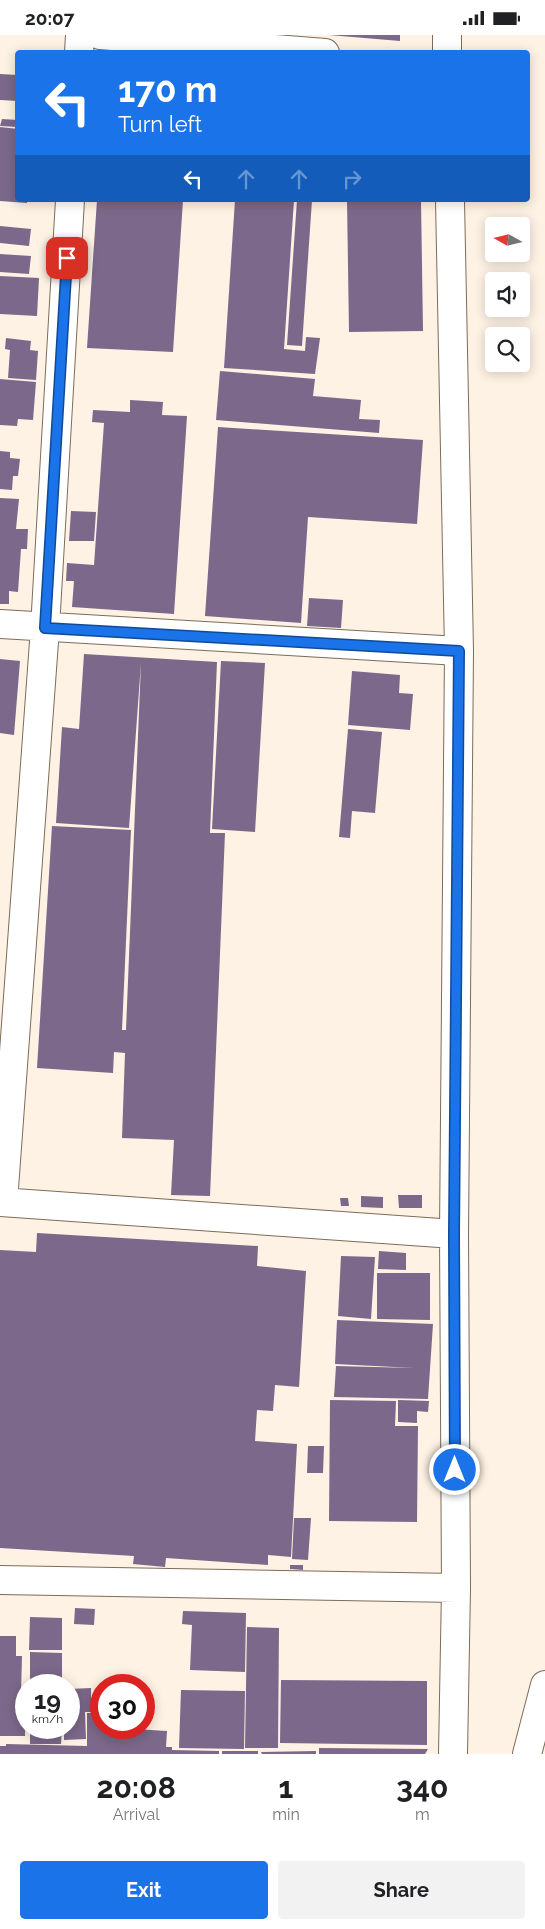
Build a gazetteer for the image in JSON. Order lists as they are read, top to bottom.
{
  "north": "left",
  "page": {
    "status": "20:07",
    "turn": ["170 m", "Turn left"],
    "speed": "19 km/h",
    "limit": "30",
    "eta": [
      "20:08",
      "Arrival",
      "1",
      "min",
      "340",
      "m"
    ],
    "buttons": ["Exit", "Share"]
  }
}
